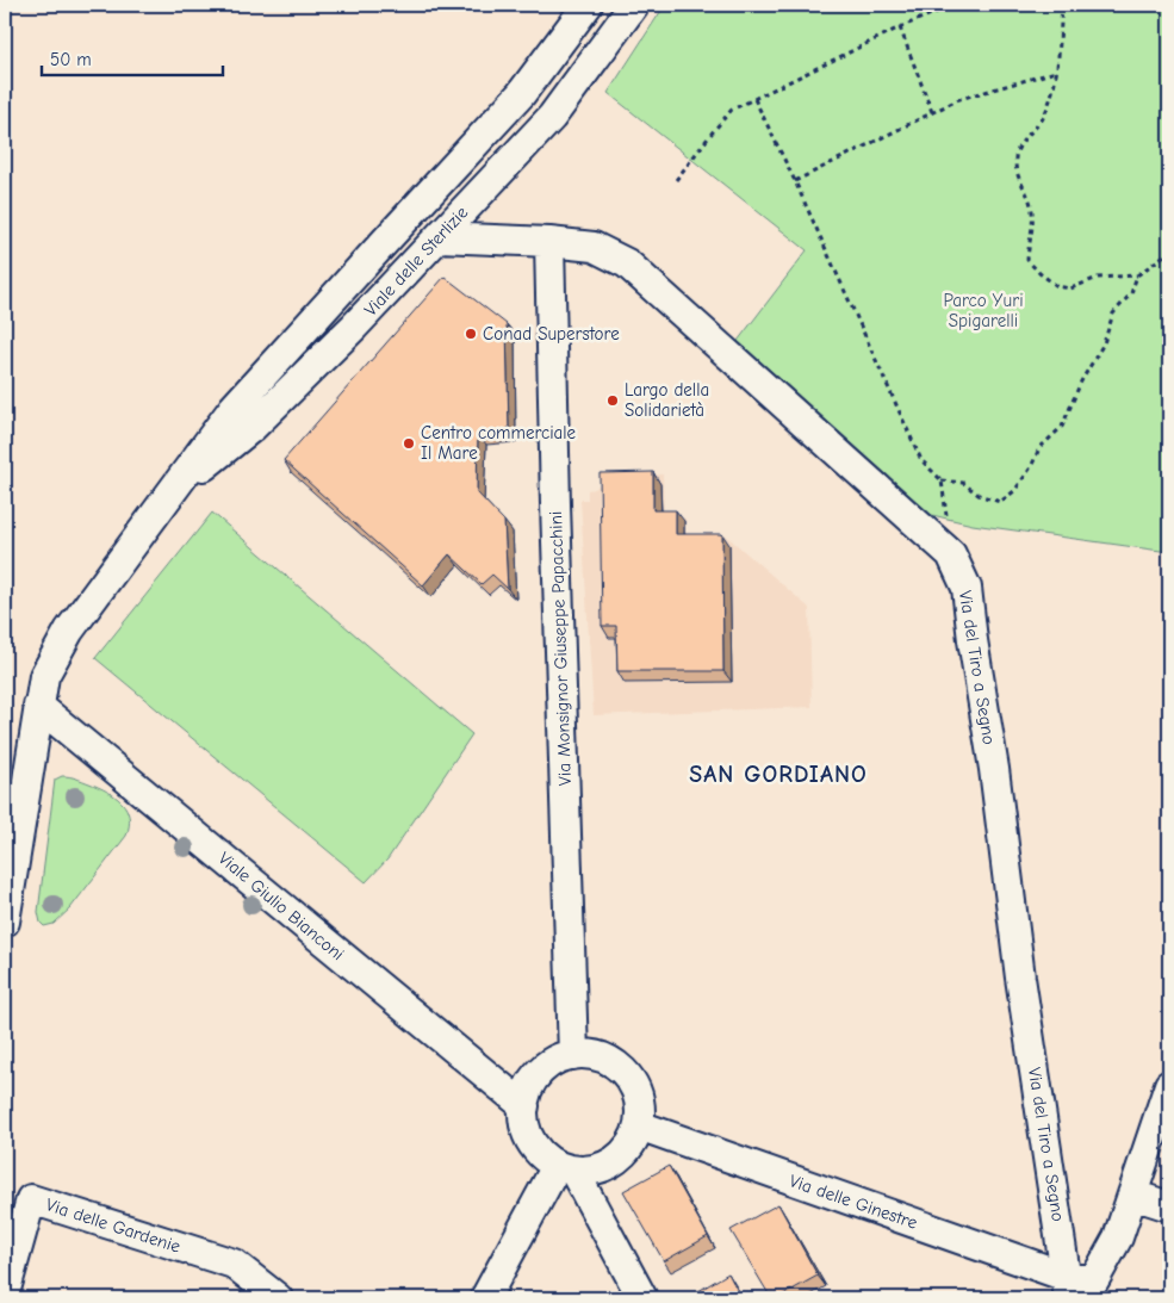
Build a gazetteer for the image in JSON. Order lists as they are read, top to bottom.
{
  "streets": {
    "street": [
      "Viale delle Sterlizie",
      "Via Monsignor Giuseppe Papacchini",
      "Via del Tiro a Segno",
      "Viale Giulio Bianconi",
      "Via delle Ginestre",
      "Via delle Gardenie"
    ]
  },
  "crossings": [
    ["Viale delle Sterlizie", "Via del Tiro a Segno"],
    ["Viale delle Sterlizie", "Viale Giulio Bianconi"],
    ["Via Monsignor Giuseppe Papacchini", "Via del Tiro a Segno"],
    ["Via Monsignor Giuseppe Papacchini", "Viale Giulio Bianconi"],
    ["Via Monsignor Giuseppe Papacchini", "Via delle Ginestre"],
    ["Via del Tiro a Segno", "Via delle Ginestre"],
    ["Viale Giulio Bianconi", "Via delle Ginestre"]
  ],
  "districts": ["SAN GORDIANO"],
  "parks": ["Parco Yuri Spigarelli"],
  "places": ["Conad Superstore", "Largo della Solidarietà", "Centro commerciale Il Mare"],
  "scale_bar": "50 m"
}
